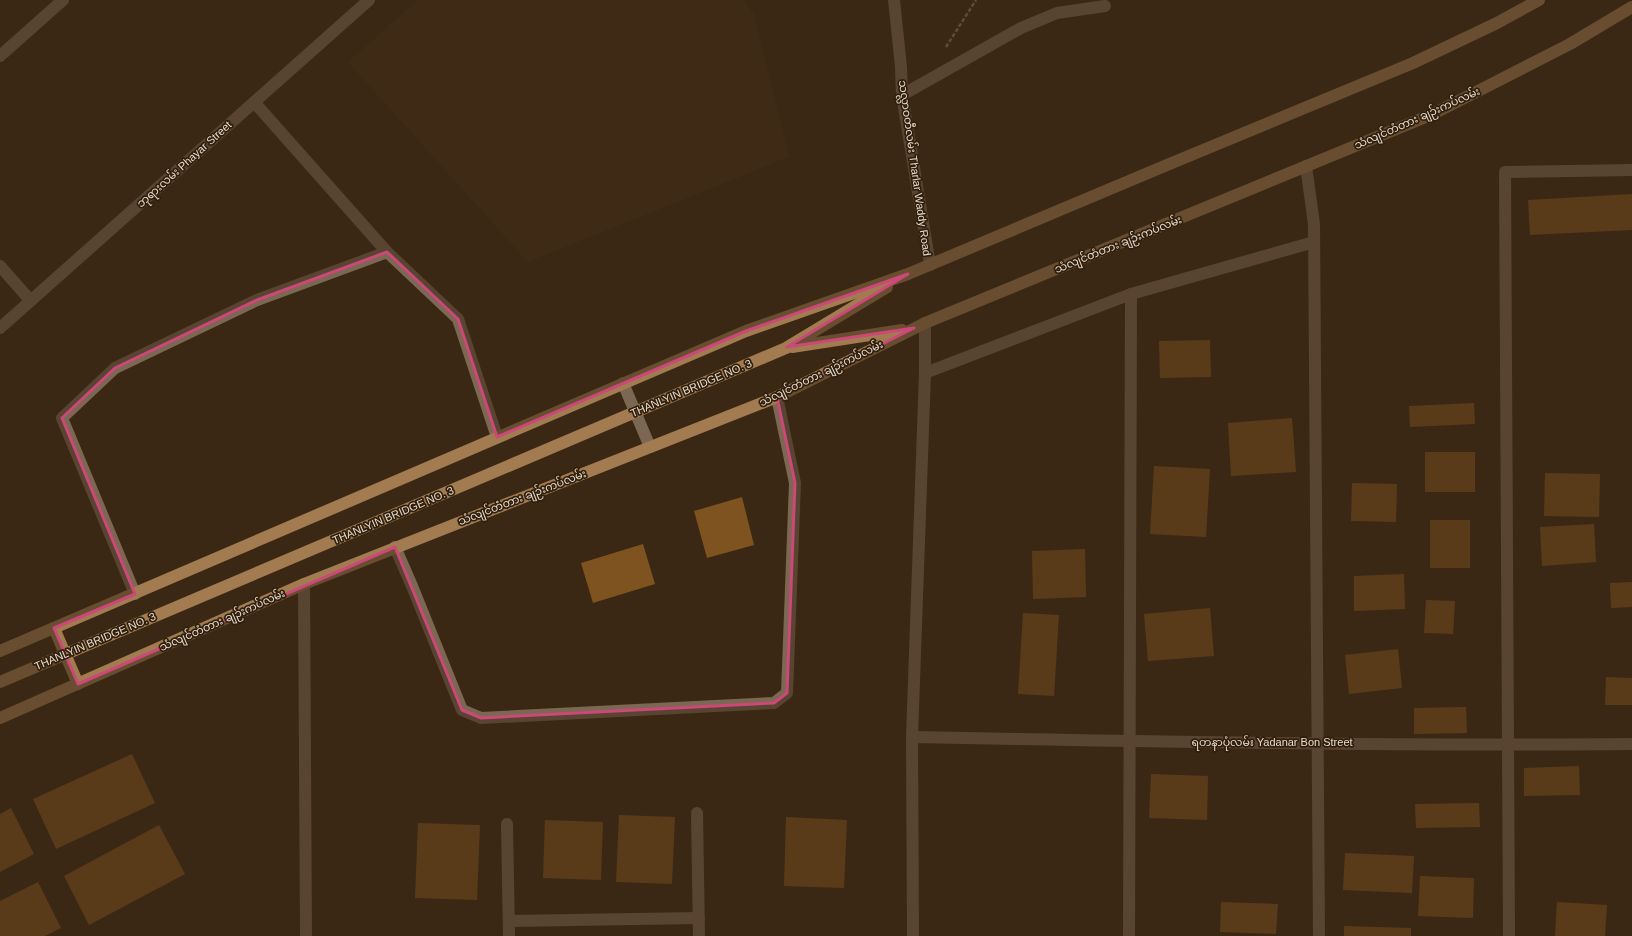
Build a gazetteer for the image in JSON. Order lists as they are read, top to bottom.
{
  "streets": {
    "main road": ["သံလျင်တံတား ချဉ်းကပ်လမ်း", "THANLYIN BRIDGE NO. 3"],
    "street": ["ဘုရားလမ်း Phayar Street", "သလ္လာဝတီလမ်း Tharlar Waddy Road", "ရတနာပုံလမ်း Yadanar Bon Street"]
  }
}
